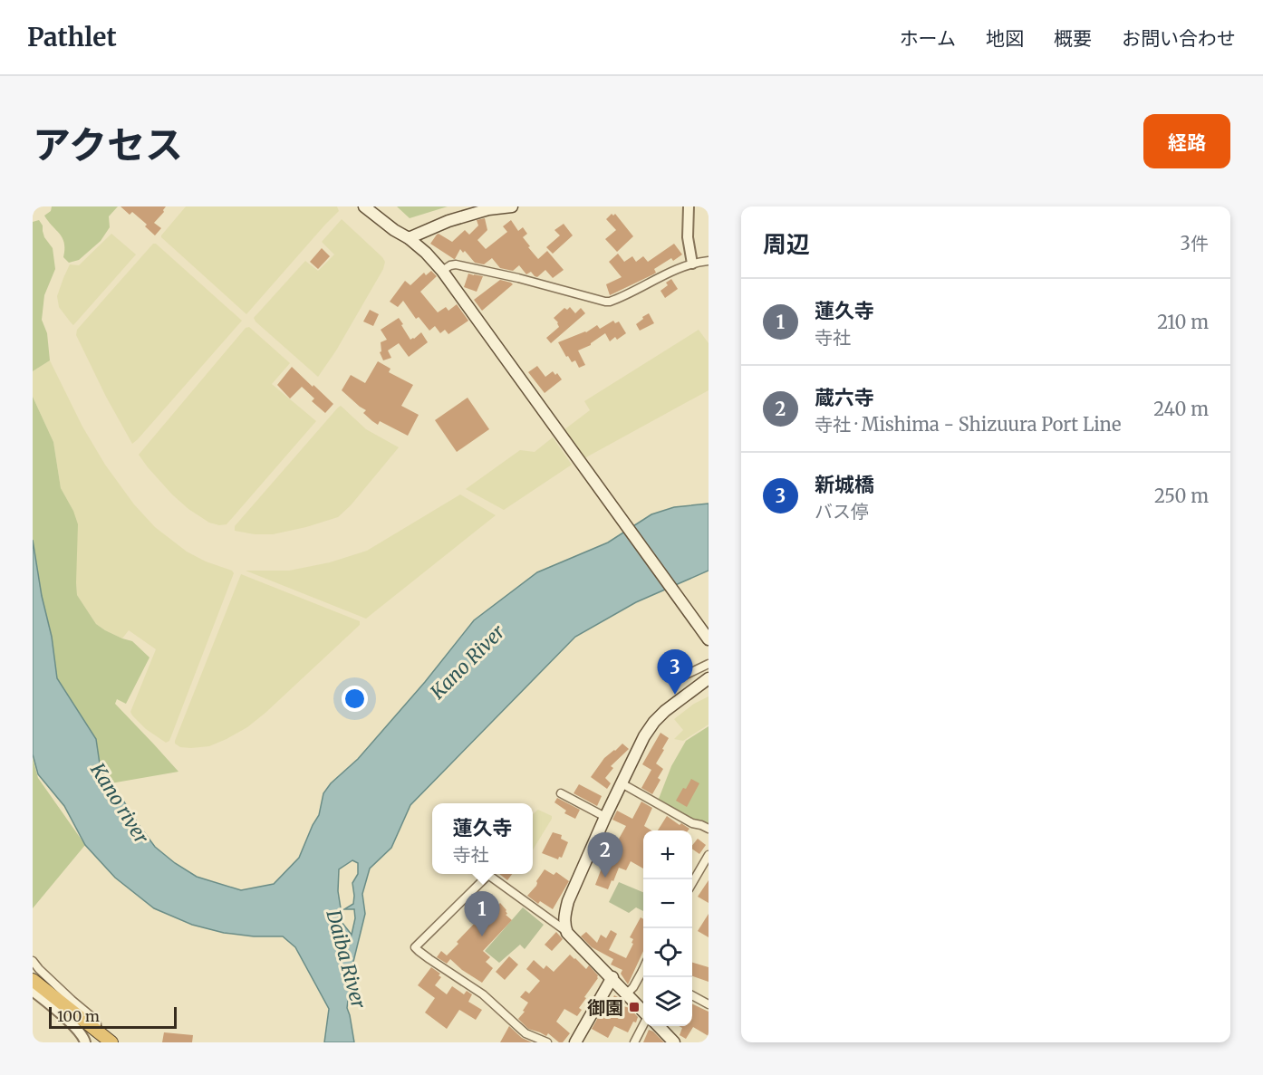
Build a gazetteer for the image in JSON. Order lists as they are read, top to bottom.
{
  "water": ["Kano River", "Kano river", "Daiba River"],
  "places": {
    "transit": ["御園"]
  },
  "scale_bar": "100 m",
  "page": {
    "header": "Pathlet",
    "nav": [
      "ホーム",
      "地図",
      "概要",
      "お問い合わせ"
    ],
    "title": "アクセス",
    "buttons": "経路",
    "heading": ["周辺", "3件"],
    "list": [
      {
        "mark": "1",
        "name": "蓮久寺",
        "note": "寺社",
        "value": "210 m"
      },
      {
        "mark": "2",
        "name": "蔵六寺",
        "note": "寺社 · Mishima - Shizuura Port Line",
        "value": "240 m"
      },
      {
        "mark": "3",
        "name": "新城橋",
        "note": "バス停",
        "value": "250 m"
      }
    ],
    "pins": ["3", "2", "1"],
    "popup": ["蓮久寺", "寺社"],
    "map_buttons": ["+", "−"],
    "scale": "100 m"
  }
}
